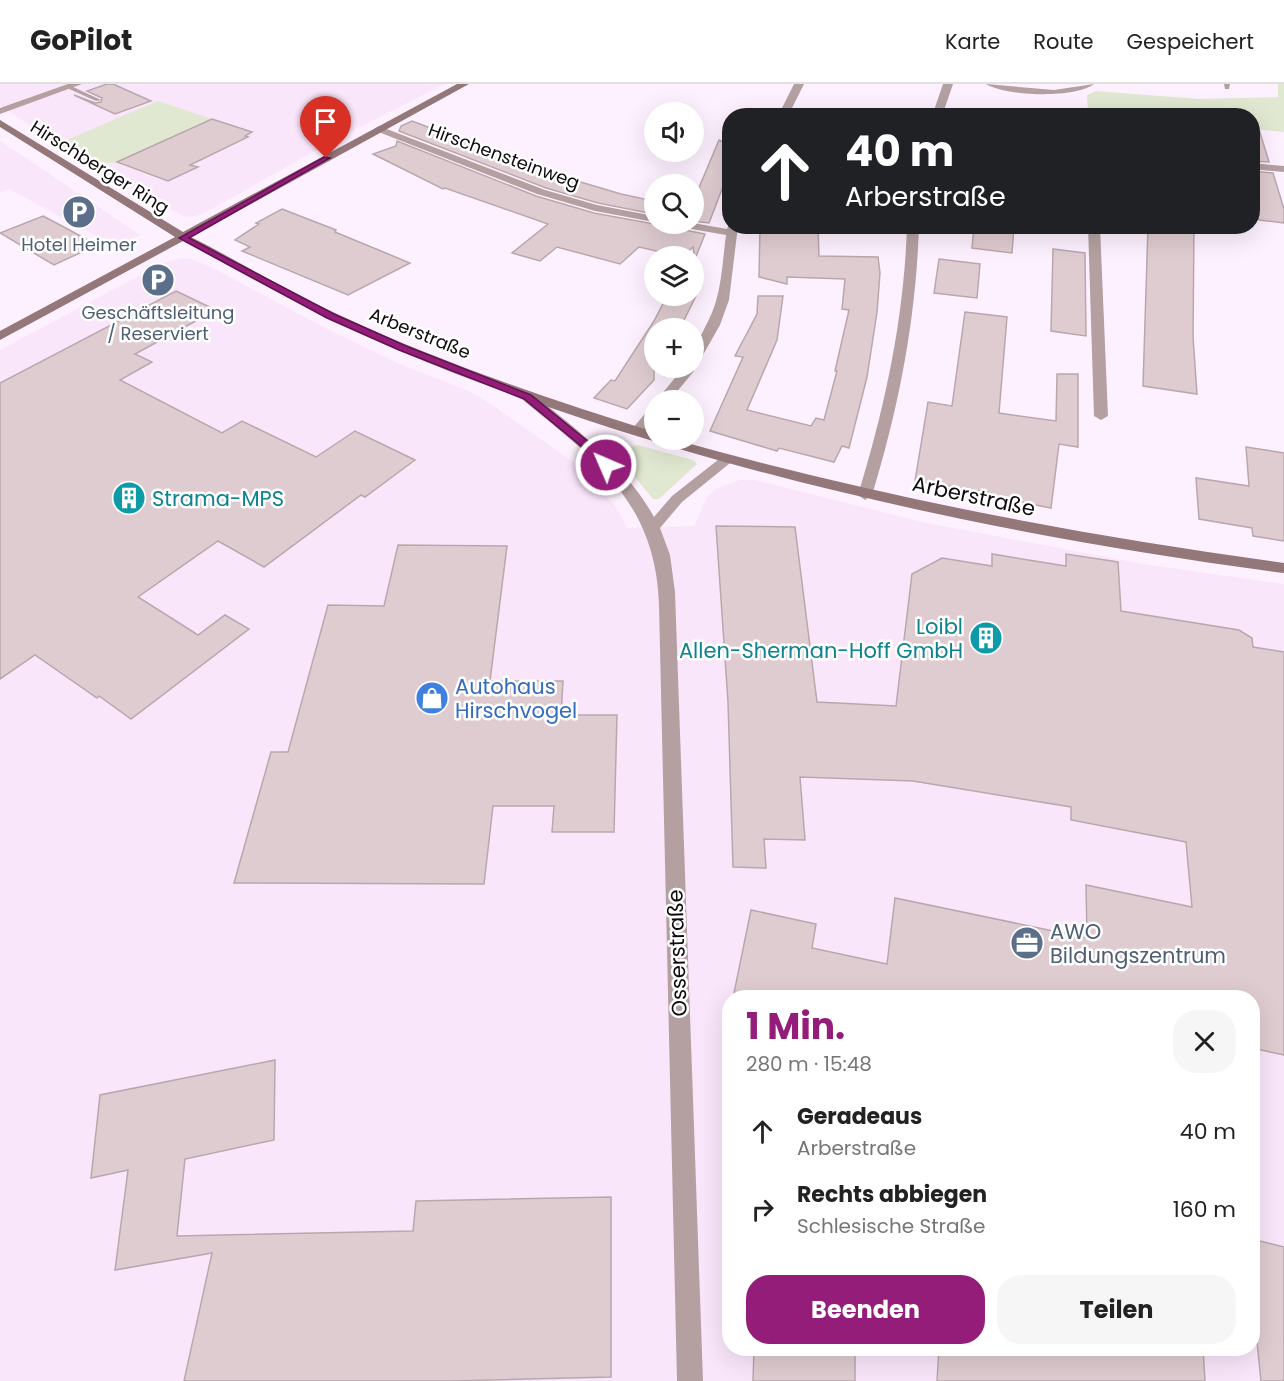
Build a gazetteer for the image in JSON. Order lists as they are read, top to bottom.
{
  "streets": {
    "street": [
      "Hirschensteinweg",
      "Hirschberger Ring",
      "Arberstraße",
      "Osserstraße"
    ]
  },
  "crossings": [
    ["Hirschberger Ring", "Arberstraße"],
    ["Arberstraße", "Osserstraße"]
  ],
  "places": {
    "parking": ["Hotel Heimer", "Geschäftsleitung / Reserviert"],
    "building": ["Strama-MPS", "Loibl Allen-Sherman-Hoff GmbH"],
    "shop": ["Autohaus Hirschvogel"],
    "office": ["AWO Bildungszentrum"]
  },
  "page": {
    "header": "GoPilot",
    "nav": ["Karte", "Route", "Gespeichert"],
    "map_buttons": ["+", "−"],
    "turn": ["40 m", "Arberstraße"],
    "heading": ["1 Min.", "280 m · 15:48"],
    "list": [
      {
        "name": "Geradeaus",
        "note": "Arberstraße",
        "value": "40 m"
      },
      {
        "name": "Rechts abbiegen",
        "note": "Schlesische Straße",
        "value": "160 m"
      }
    ],
    "buttons": ["Beenden", "Teilen"]
  }
}
